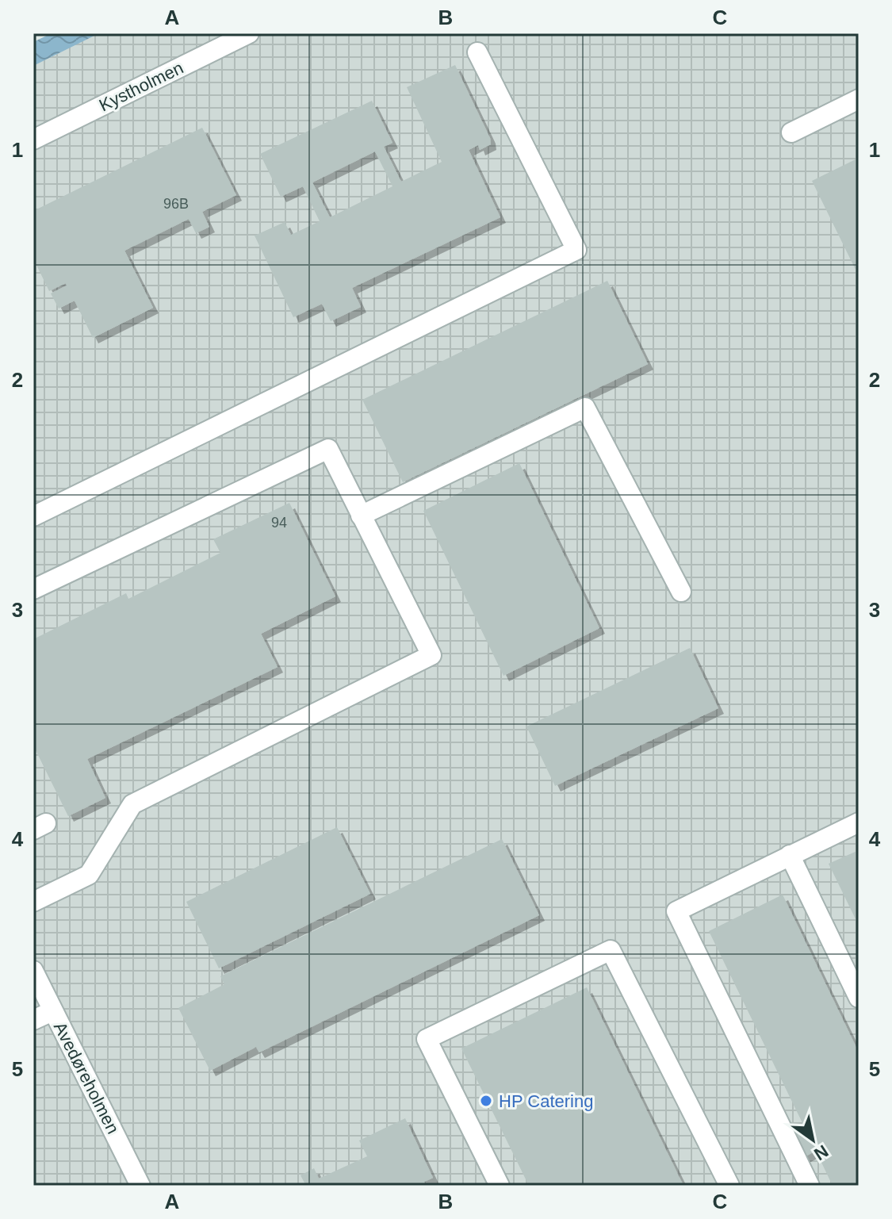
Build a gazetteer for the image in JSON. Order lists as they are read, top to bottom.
{
  "streets": {
    "street": ["Kystholmen", "Avedøreholmen"]
  },
  "places": ["HP Catering"],
  "house_numbers": ["96B", "94"],
  "north": "bottom right",
  "grid": {
    "columns": ["A", "B", "C"],
    "rows": [
      "1",
      "2",
      "3",
      "4",
      "5"
    ]
  }
}
